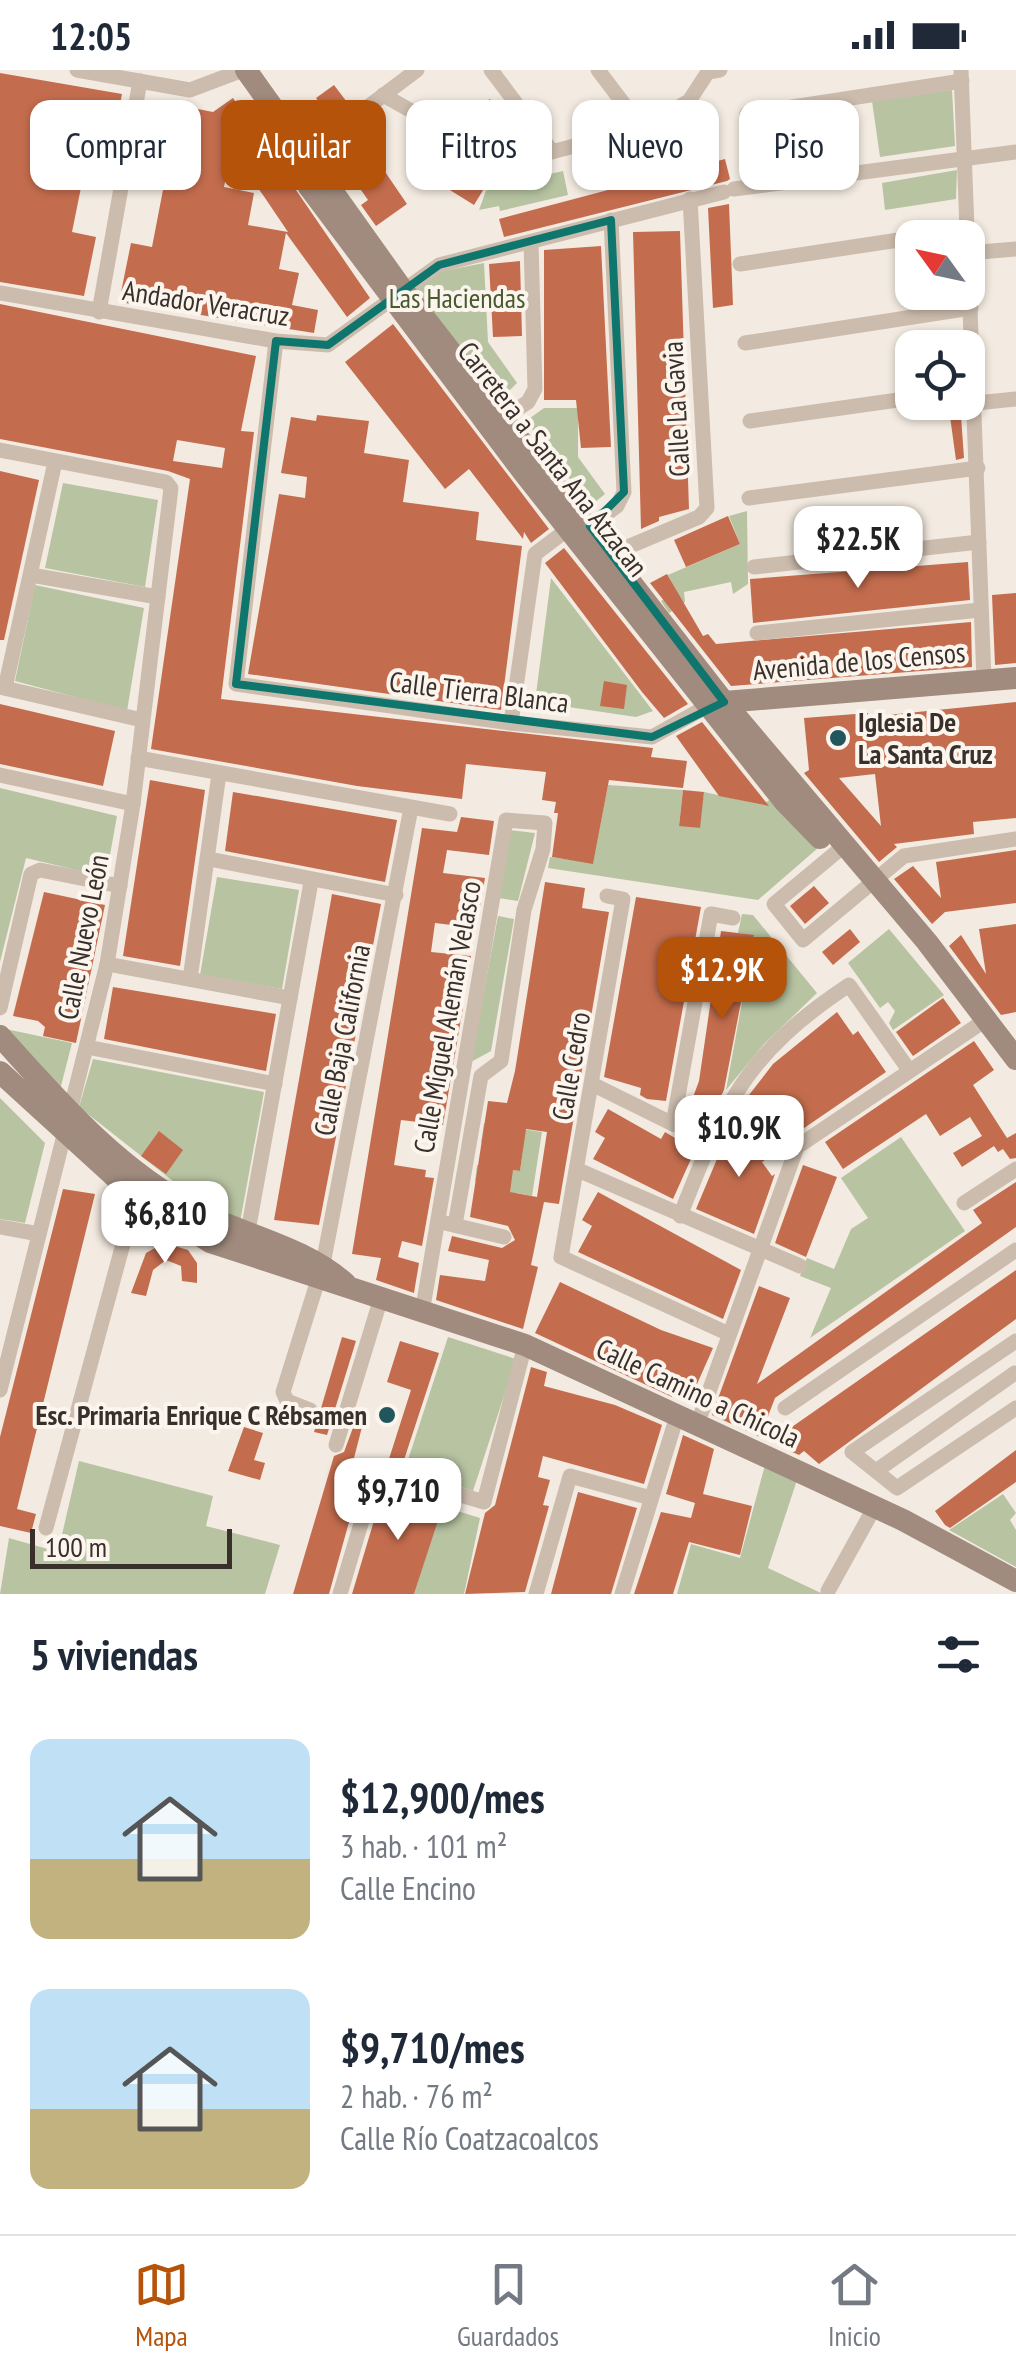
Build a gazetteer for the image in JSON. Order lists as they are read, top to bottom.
{
  "streets": {
    "street": [
      "Andador Veracruz",
      "Calle La Gavia",
      "Carretera a Santa Ana Atzacan",
      "Avenida de los Censos",
      "Calle Tierra Blanca",
      "Calle Nuevo León",
      "Calle Miguel Alemán Velasco",
      "Calle Baja California",
      "Calle Cedro",
      "Calle Camino a Chicola"
    ]
  },
  "crossings": [
    ["Andador Veracruz", "Calle La Gavia"],
    ["Andador Veracruz", "Carretera a Santa Ana Atzacan"],
    ["Andador Veracruz", "Calle Tierra Blanca"],
    ["Calle La Gavia", "Carretera a Santa Ana Atzacan"],
    ["Carretera a Santa Ana Atzacan", "Avenida de los Censos"],
    ["Carretera a Santa Ana Atzacan", "Calle Tierra Blanca"],
    ["Avenida de los Censos", "Calle Tierra Blanca"],
    ["Calle Nuevo León", "Calle Camino a Chicola"],
    ["Calle Miguel Alemán Velasco", "Calle Camino a Chicola"],
    ["Calle Baja California", "Calle Camino a Chicola"]
  ],
  "parks": ["Las Haciendas"],
  "places": ["Iglesia De La Santa Cruz", "Esc. Primaria Enrique C Rébsamen"],
  "scale_bar": "100 m",
  "north": "top left",
  "page": {
    "status": "12:05",
    "chip": [
      "Comprar",
      "Alquilar",
      "Filtros",
      "Nuevo",
      "Piso"
    ],
    "price": [
      "$22.5K",
      "$12.9K",
      "$10.9K",
      "$6,810",
      "$9,710"
    ],
    "scale": "100 m",
    "heading": "5 viviendas",
    "list": [
      {
        "name": "$12,900/mes",
        "note": "3 hab. · 101 m² · Calle Encino"
      },
      {
        "name": "$9,710/mes",
        "note": "2 hab. · 76 m² · Calle Río Coatzacoalcos"
      }
    ],
    "tabs": ["Mapa", "Guardados", "Inicio"]
  }
}
